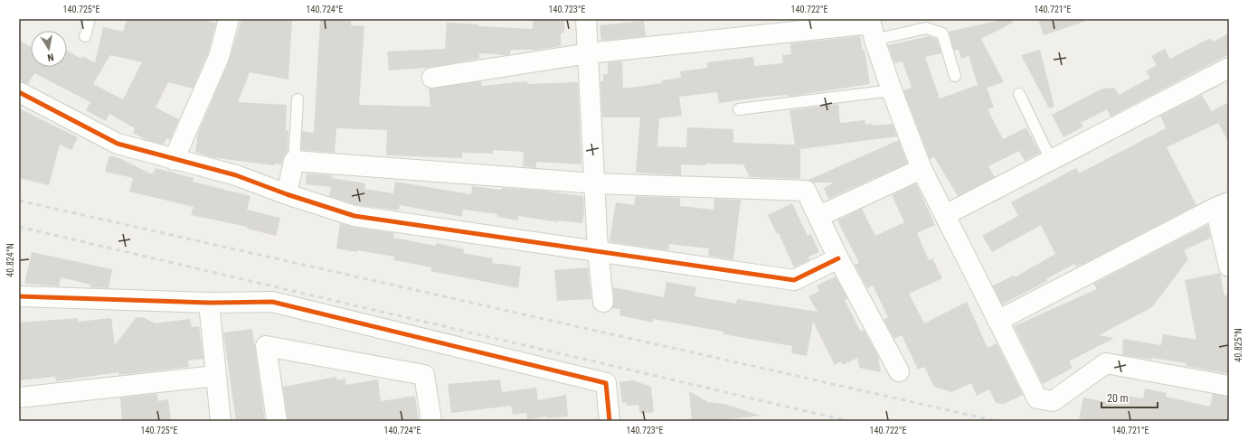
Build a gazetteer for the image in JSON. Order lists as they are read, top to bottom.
{
  "scale_bar": "20 m",
  "north": "bottom",
  "coordinates": [
    "140.725°E",
    "140.724°E",
    "140.723°E",
    "140.722°E",
    "140.721°E",
    "40.824°N",
    "40.825°N"
  ]
}
